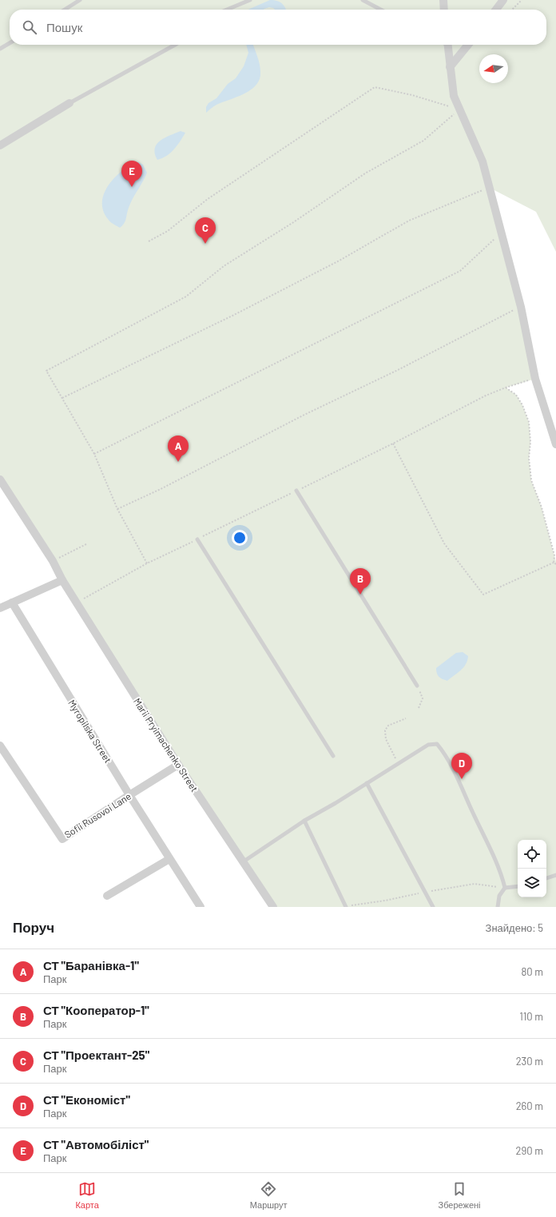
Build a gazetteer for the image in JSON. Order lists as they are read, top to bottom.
{
  "streets": {
    "street": ["Myropilska Street", "Marii Pryimachenko Street", "Sofii Rusovoi Lane"]
  },
  "crossings": [
    ["Myropilska Street", "Sofii Rusovoi Lane"],
    ["Marii Pryimachenko Street", "Sofii Rusovoi Lane"]
  ],
  "north": "left",
  "page": {
    "search": "Пошук",
    "pins": [
      "E",
      "C",
      "A",
      "B",
      "D"
    ],
    "heading": ["Поруч", "Знайдено: 5"],
    "list": [
      {
        "mark": "A",
        "name": "СТ \"Баранівка-1\"",
        "note": "Парк",
        "value": "80 m"
      },
      {
        "mark": "B",
        "name": "СТ \"Кооператор-1\"",
        "note": "Парк",
        "value": "110 m"
      },
      {
        "mark": "C",
        "name": "СТ \"Проектант-25\"",
        "note": "Парк",
        "value": "230 m"
      },
      {
        "mark": "D",
        "name": "СТ \"Економіст\"",
        "note": "Парк",
        "value": "260 m"
      },
      {
        "mark": "E",
        "name": "СТ \"Автомобіліст\"",
        "note": "Парк",
        "value": "290 m"
      }
    ],
    "nav": ["Карта", "Маршрут", "Збережені"]
  }
}
